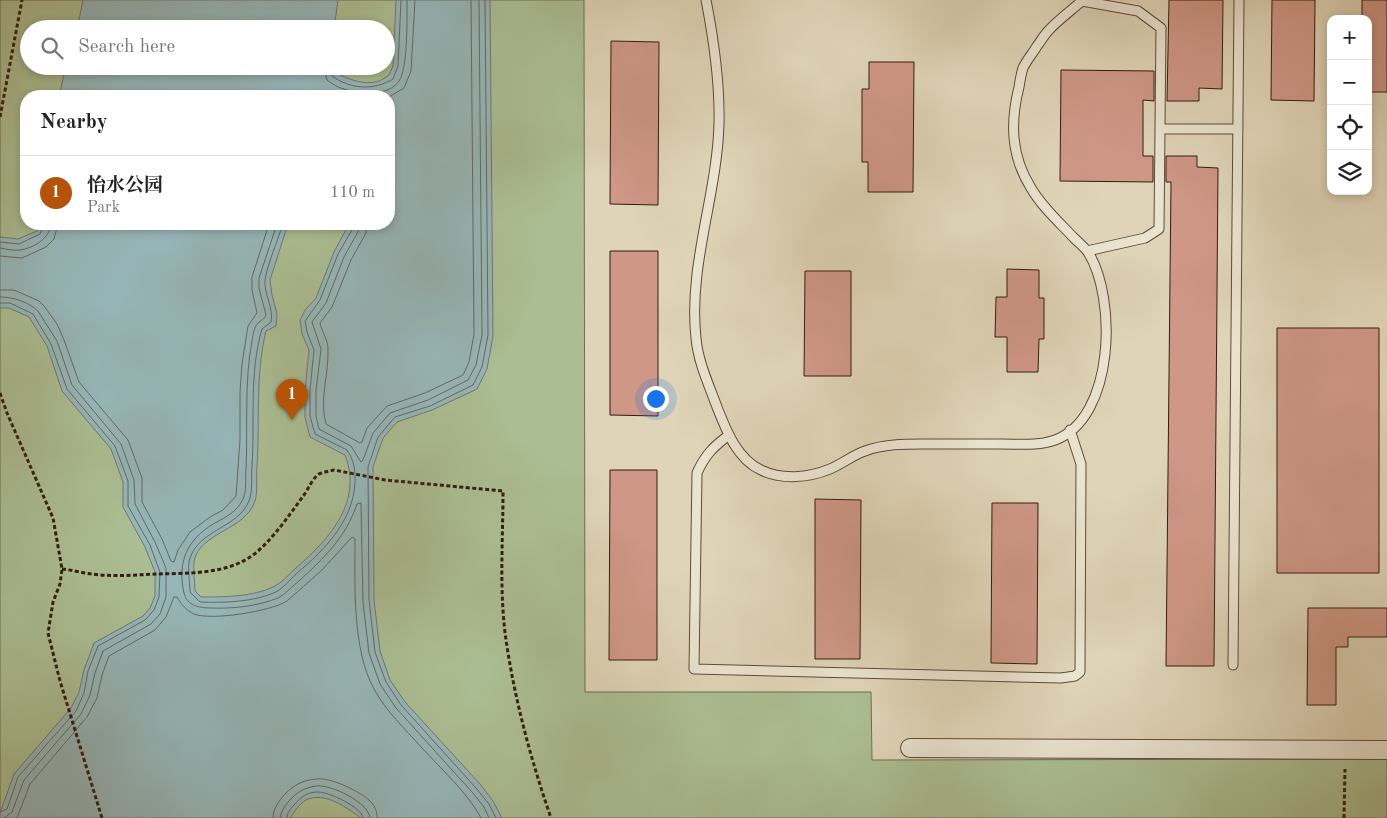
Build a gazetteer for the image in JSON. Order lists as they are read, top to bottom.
{
  "page": {
    "map_buttons": ["+", "−"],
    "search": "Search here",
    "heading": "Nearby",
    "list": [
      {
        "mark": "1",
        "name": "怡水公园",
        "note": "Park",
        "value": "110 m"
      }
    ],
    "pins": "1"
  }
}
